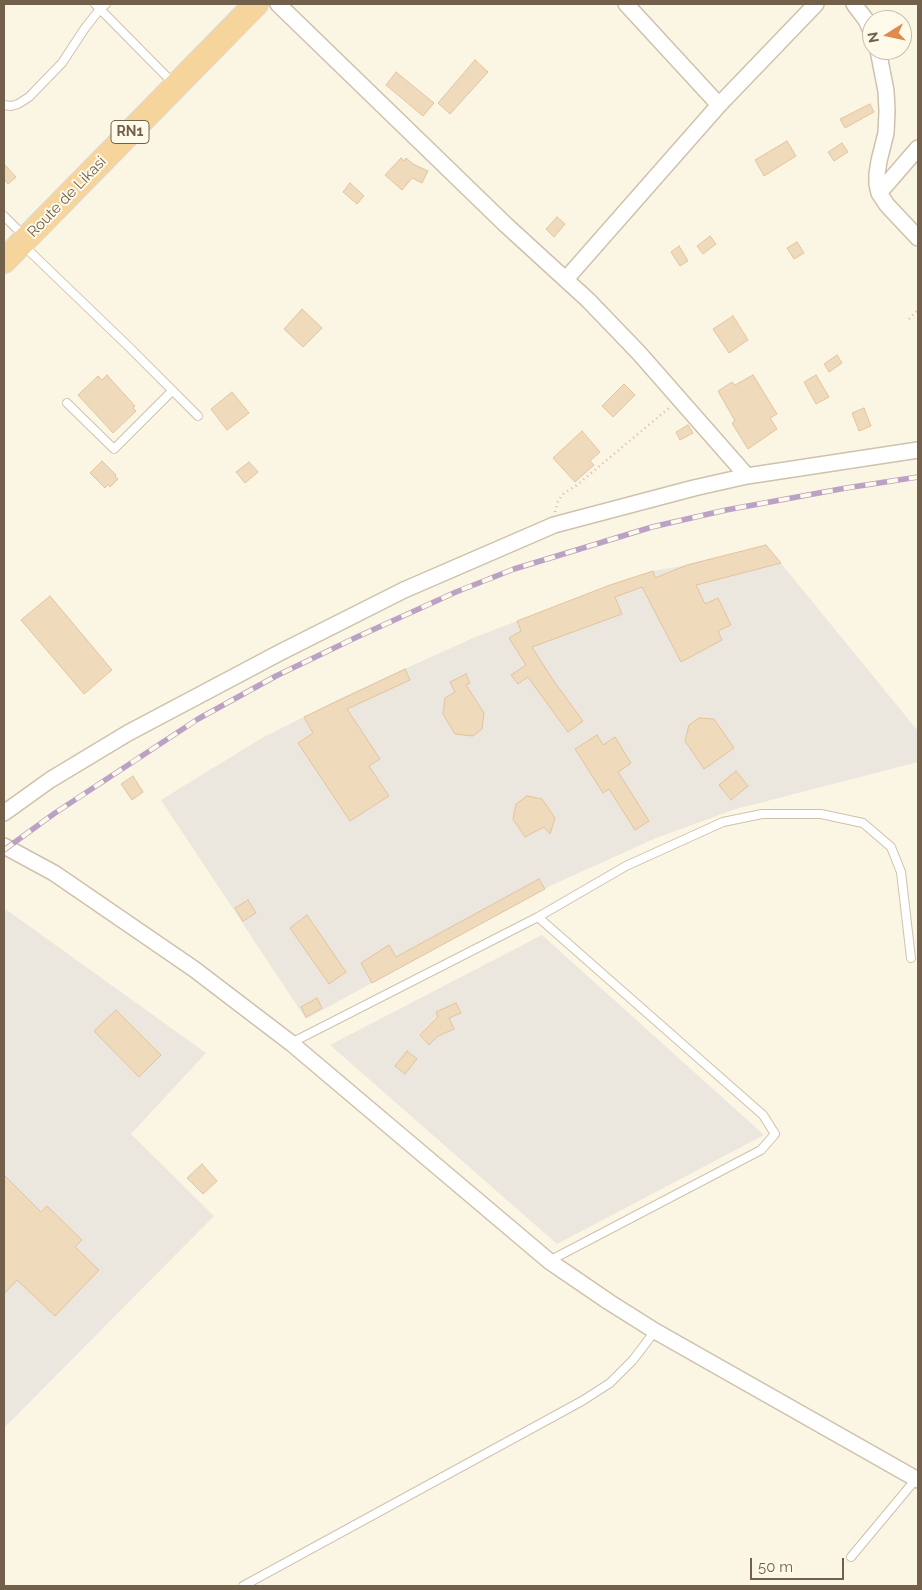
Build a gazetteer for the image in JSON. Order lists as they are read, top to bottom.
{
  "streets": {
    "highway": ["RN1", "Route de Likasi"]
  },
  "scale_bar": "50 m",
  "north": "left"
}
